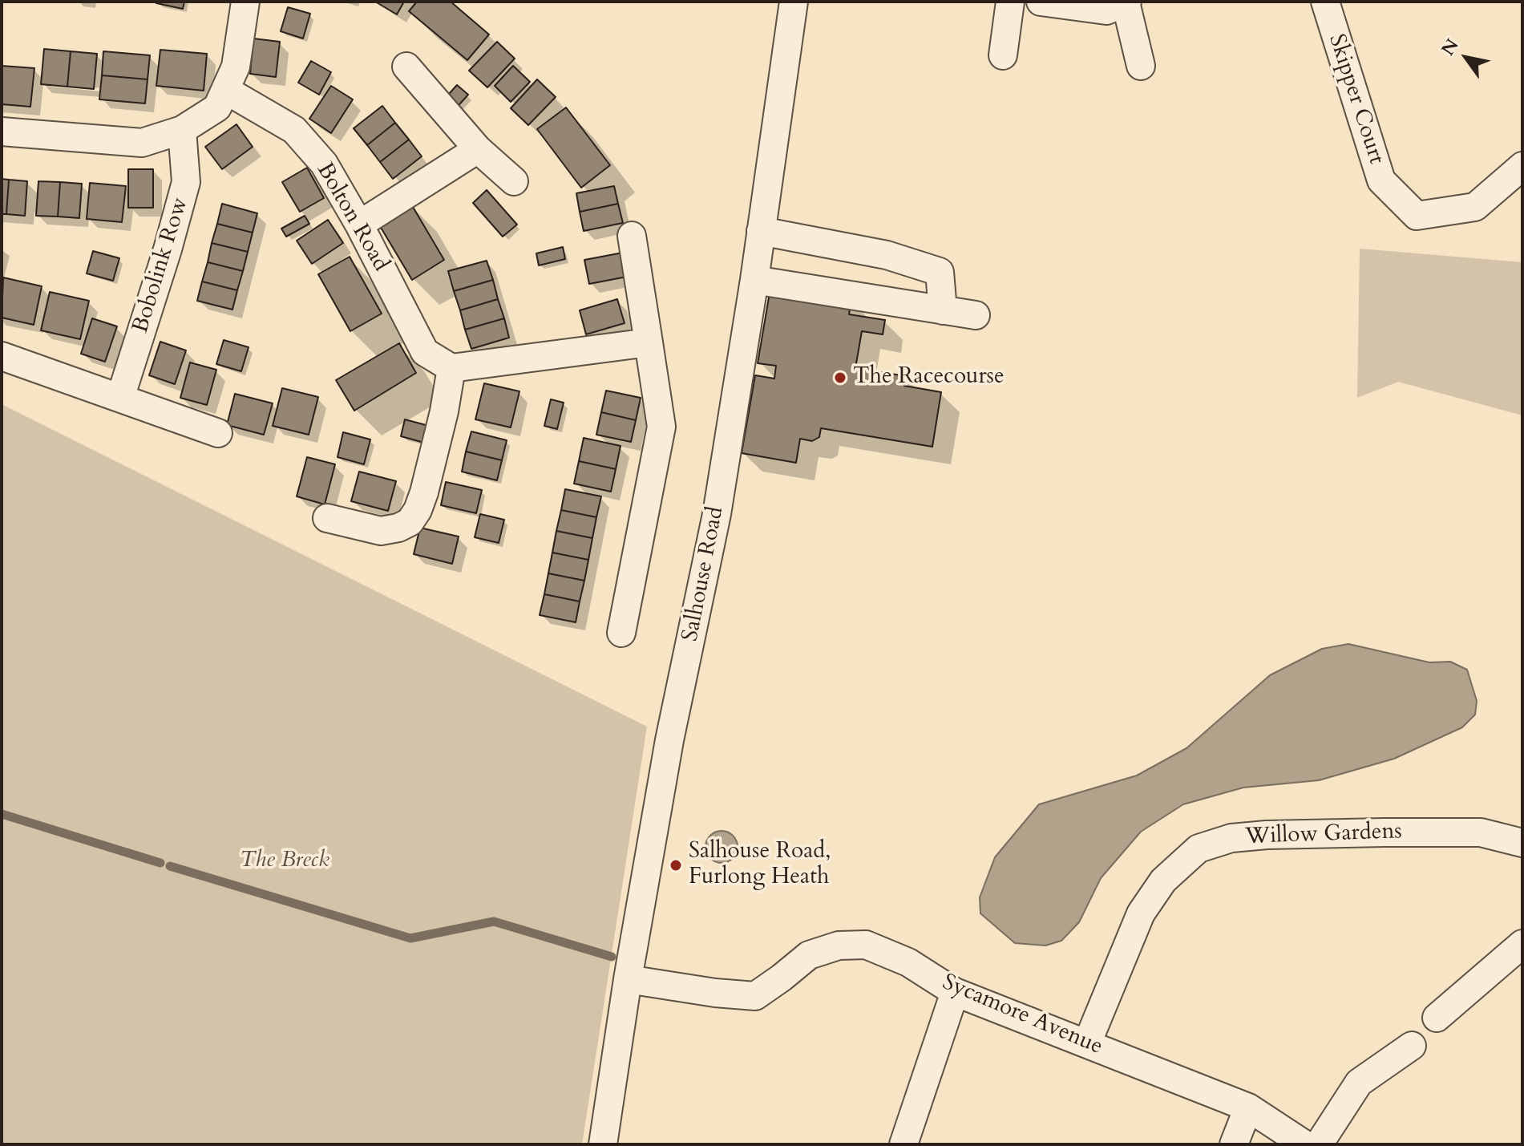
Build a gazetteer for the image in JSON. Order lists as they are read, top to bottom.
{
  "streets": {
    "street": [
      "Skipper Court",
      "Bolton Road",
      "Bobolink Row",
      "Salhouse Road",
      "Willow Gardens",
      "Sycamore Avenue"
    ]
  },
  "crossings": [
    ["Salhouse Road", "Sycamore Avenue"],
    ["Willow Gardens", "Sycamore Avenue"]
  ],
  "parks": ["The Breck"],
  "places": ["The Racecourse", "Salhouse Road, Furlong Heath"],
  "north": "top left"
}
